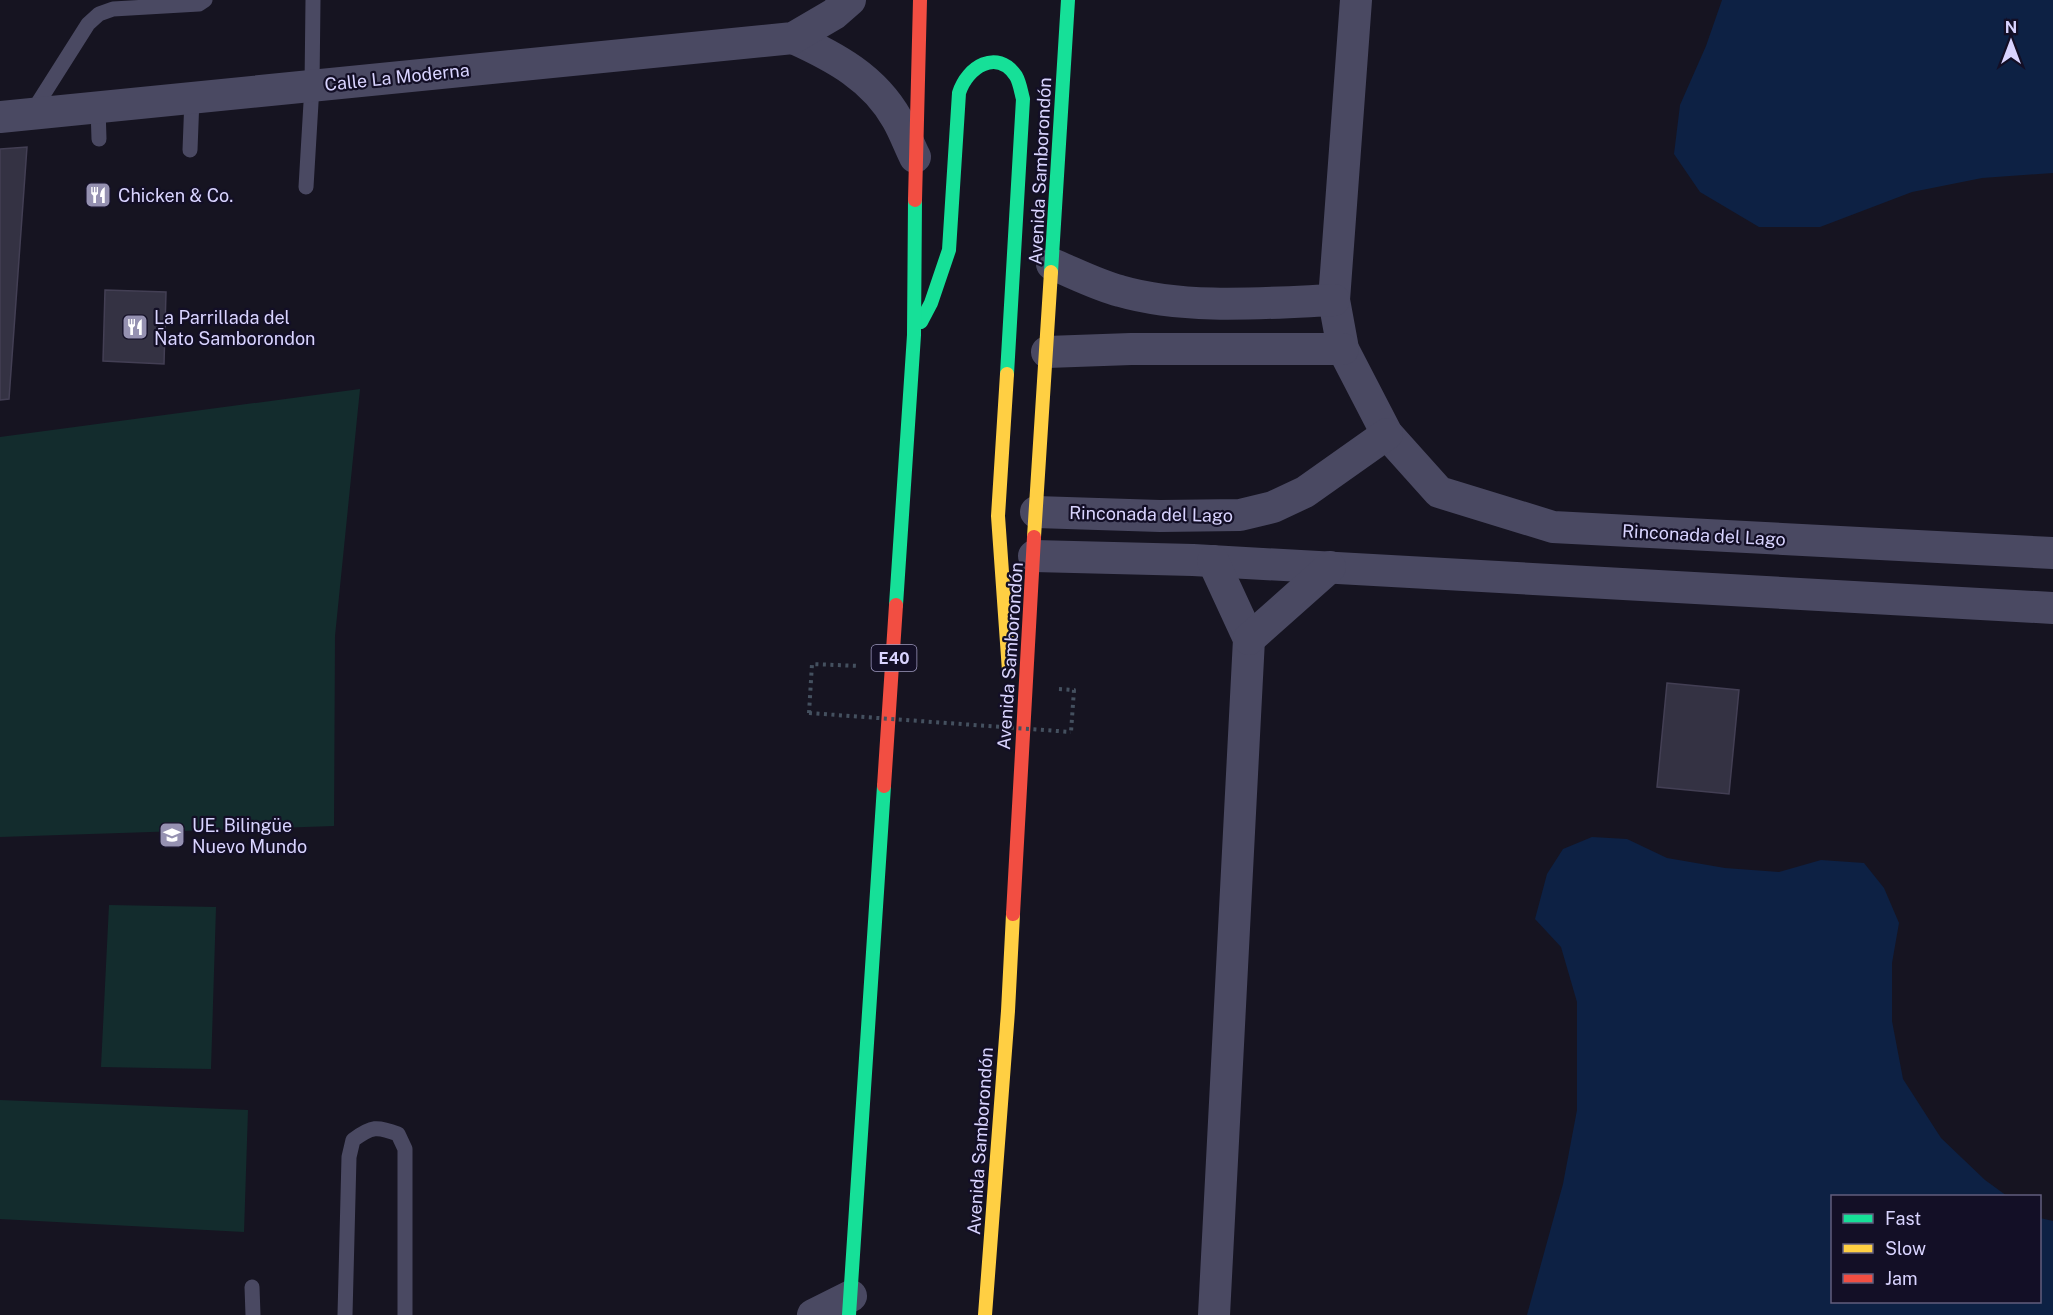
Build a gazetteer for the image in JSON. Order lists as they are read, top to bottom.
{
  "streets": {
    "highway": ["Avenida Samborondón", "E40"],
    "street": ["Calle La Moderna", "Rinconada del Lago"]
  },
  "crossings": [
    ["Avenida Samborondón", "Rinconada del Lago"]
  ],
  "places": {
    "restaurant": ["Chicken & Co.", "La Parrillada del Ñato Samborondon"],
    "school or university": ["UE. Bilingüe Nuevo Mundo"]
  },
  "legend": ["Fast", "Slow", "Jam"],
  "north": "top"
}
